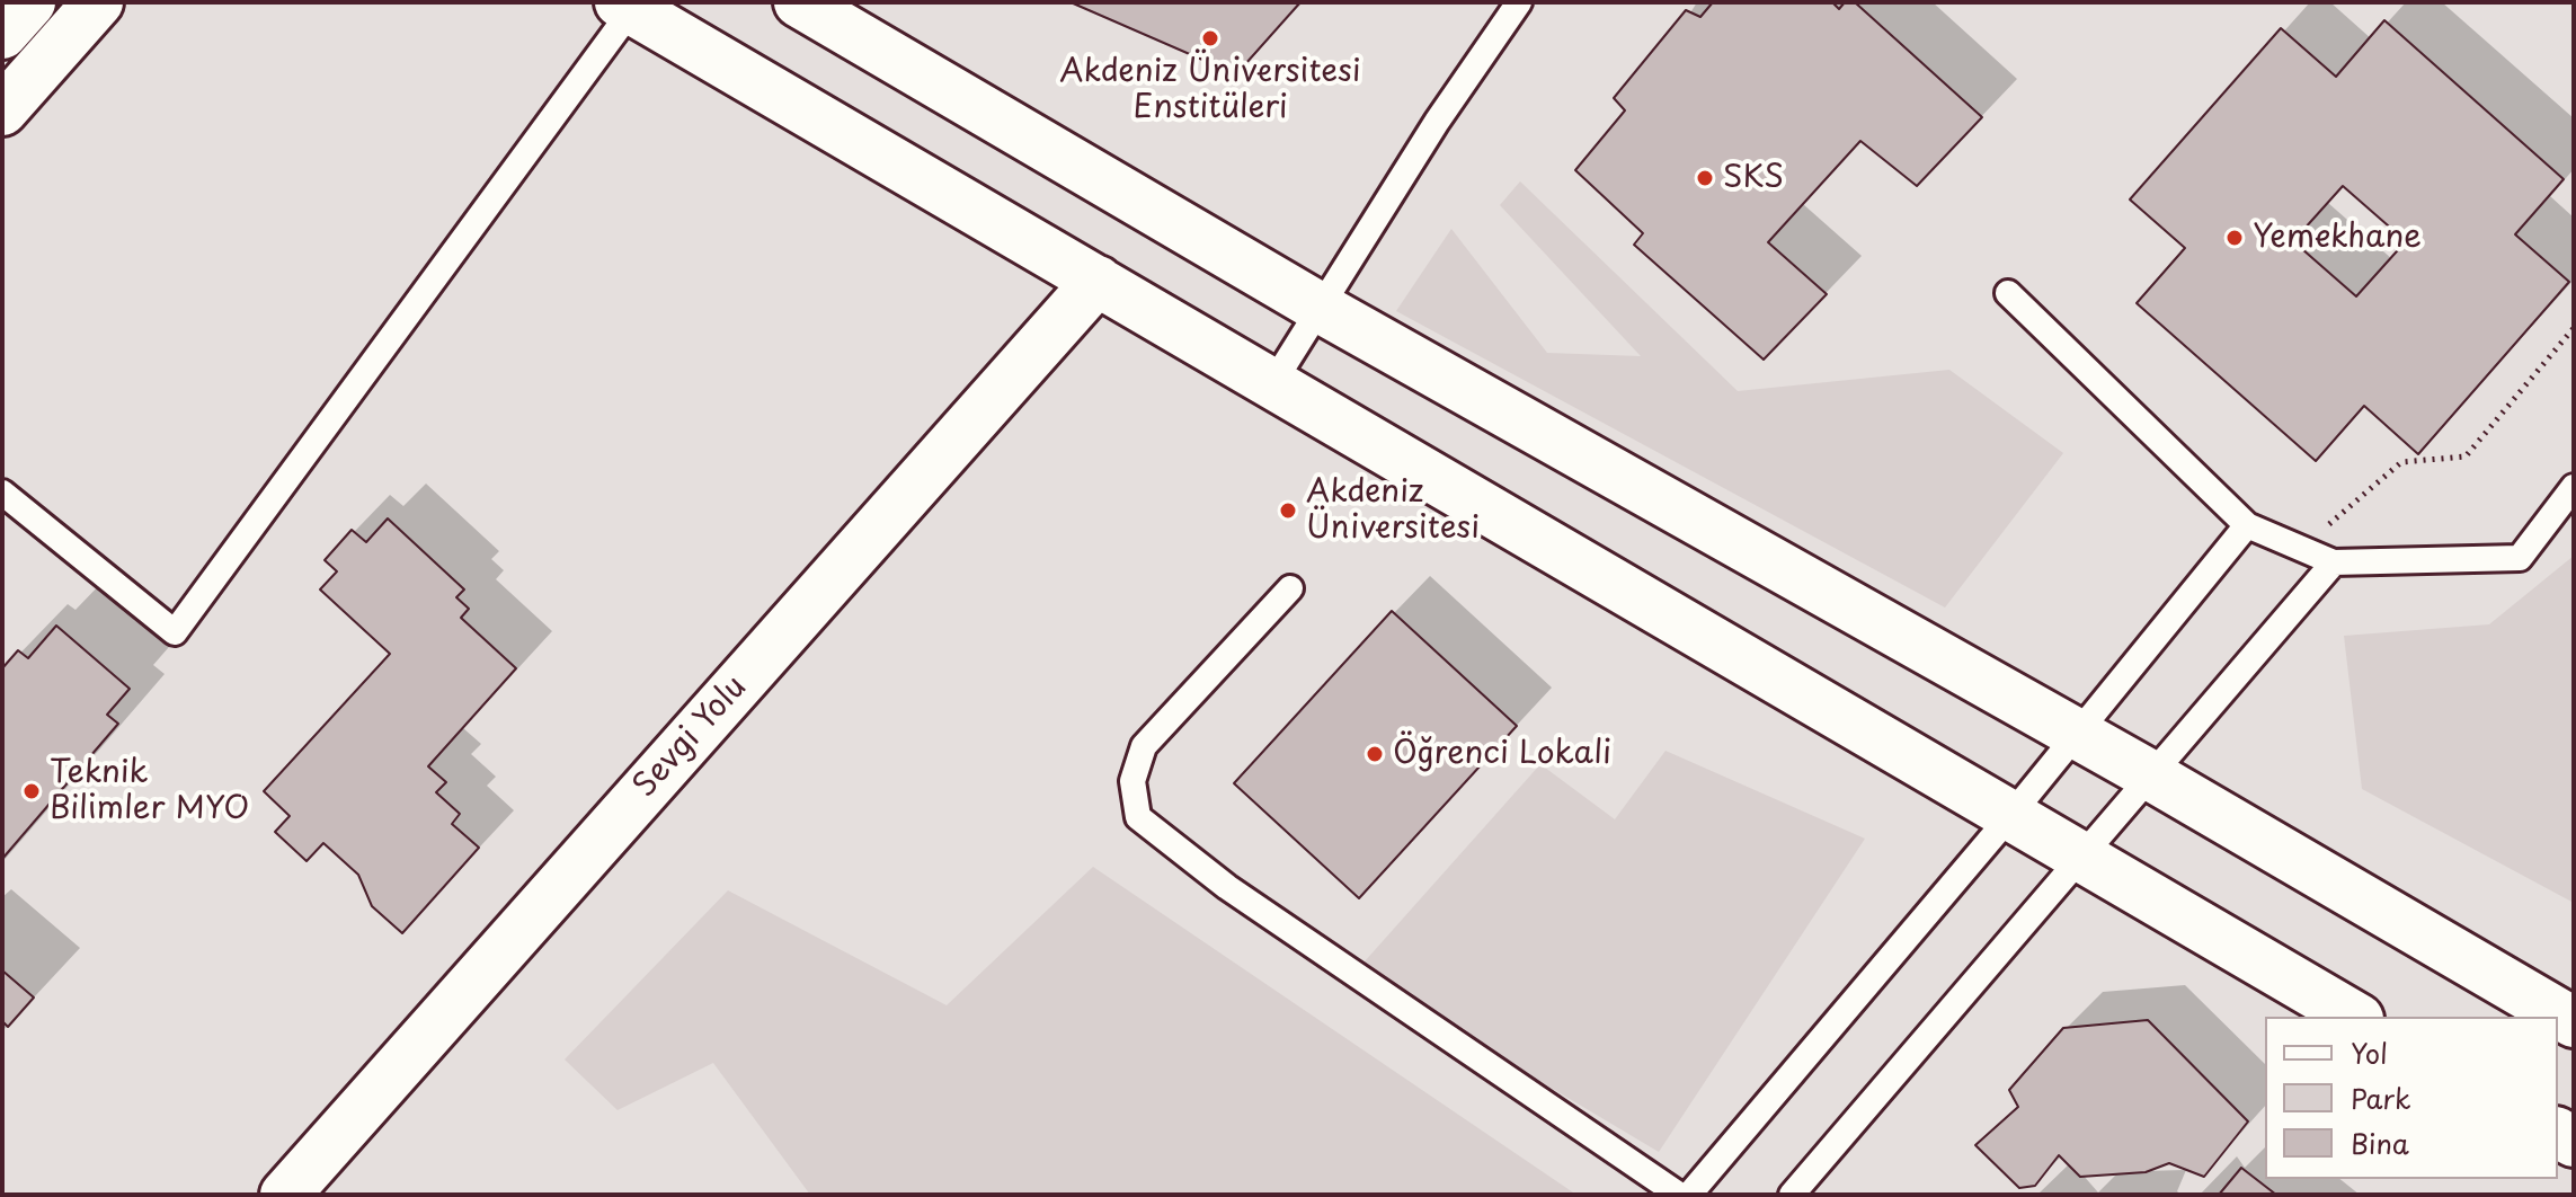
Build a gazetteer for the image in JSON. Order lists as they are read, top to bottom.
{
  "streets": {
    "street": ["Sevgi Yolu"]
  },
  "places": [
    "Akdeniz Üniversitesi Enstitüleri",
    "SKS",
    "Yemekhane",
    "Akdeniz Üniversitesi",
    "Öğrenci Lokali",
    "Teknik Bilimler MYO"
  ],
  "legend": ["Yol", "Park", "Bina"]
}
